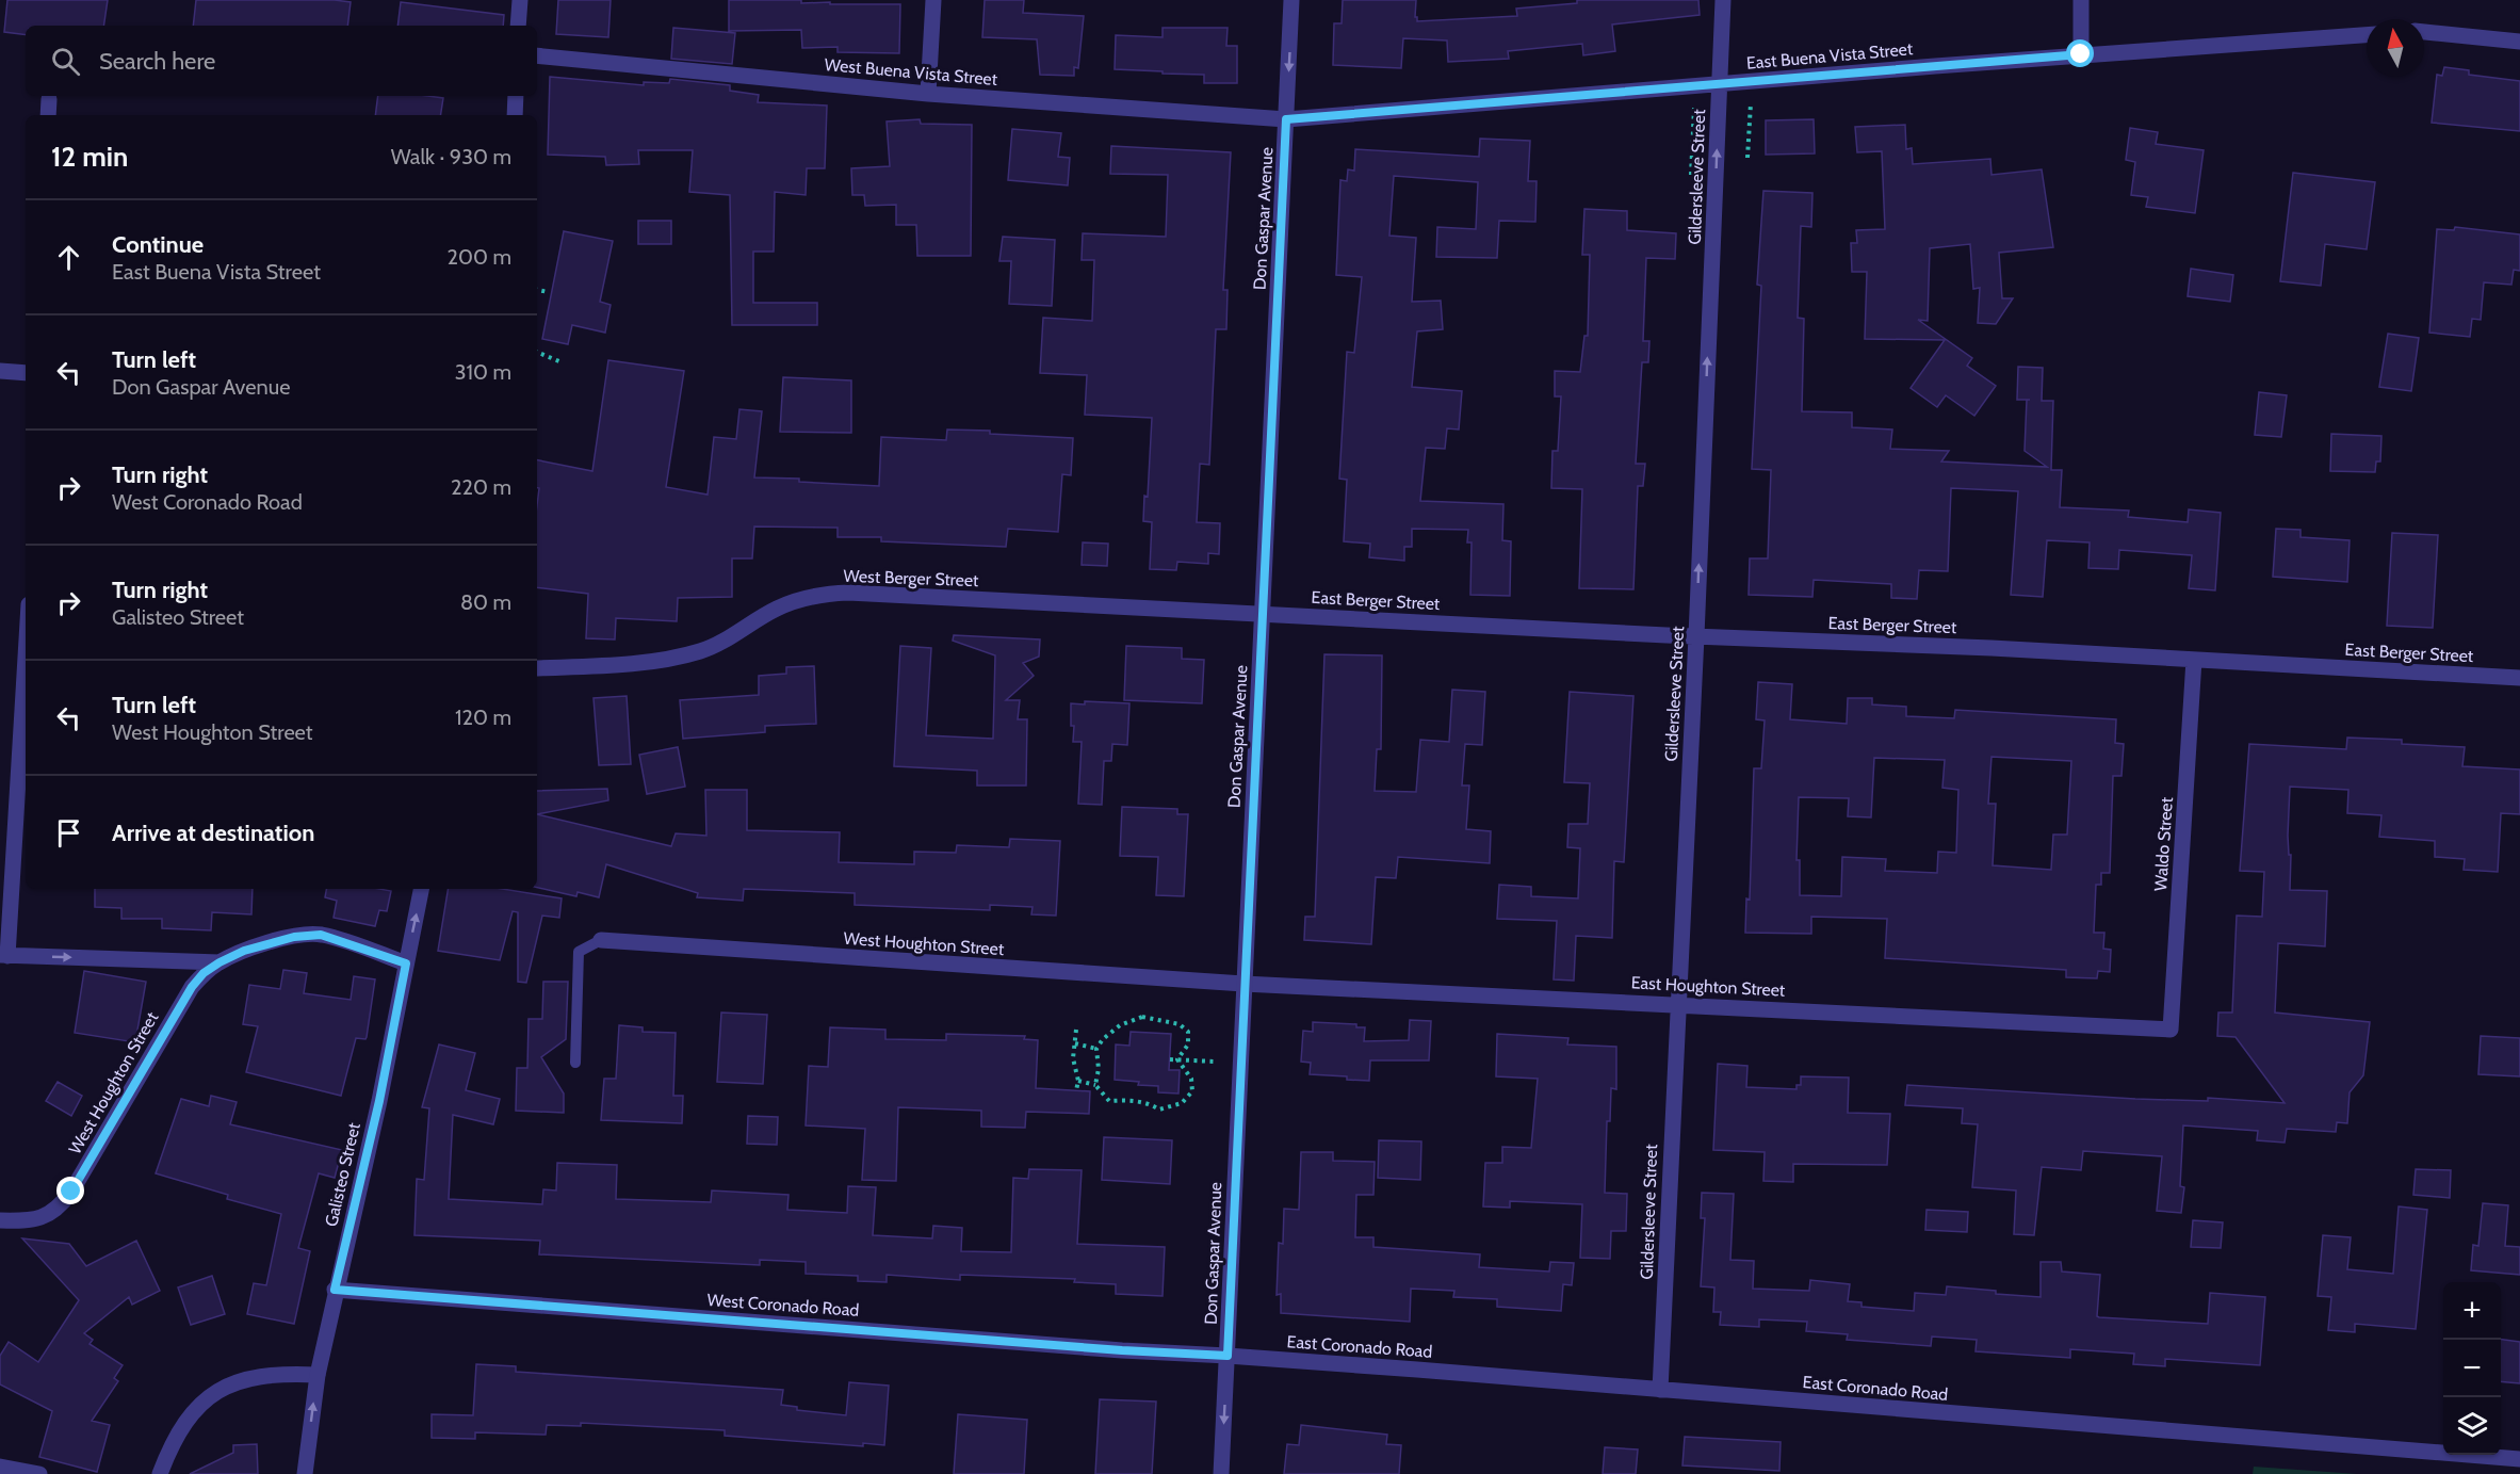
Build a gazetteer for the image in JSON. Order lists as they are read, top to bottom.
{
  "streets": {
    "street": [
      "East Buena Vista Street",
      "West Buena Vista Street",
      "Gildersleeve Street",
      "Don Gaspar Avenue",
      "West Berger Street",
      "East Berger Street",
      "Waldo Street",
      "West Houghton Street",
      "East Houghton Street",
      "Galisteo Street",
      "West Coronado Road",
      "East Coronado Road"
    ]
  },
  "crossings": [
    ["East Buena Vista Street", "West Buena Vista Street"],
    ["East Buena Vista Street", "Gildersleeve Street"],
    ["East Buena Vista Street", "Don Gaspar Avenue"],
    ["West Buena Vista Street", "Don Gaspar Avenue"],
    ["Gildersleeve Street", "East Berger Street"],
    ["Gildersleeve Street", "East Houghton Street"],
    ["Gildersleeve Street", "East Coronado Road"],
    ["Don Gaspar Avenue", "West Berger Street"],
    ["Don Gaspar Avenue", "East Berger Street"],
    ["Don Gaspar Avenue", "West Houghton Street"],
    ["Don Gaspar Avenue", "East Houghton Street"],
    ["Don Gaspar Avenue", "West Coronado Road"],
    ["Don Gaspar Avenue", "East Coronado Road"],
    ["West Berger Street", "East Berger Street"],
    ["East Berger Street", "Waldo Street"],
    ["Waldo Street", "East Houghton Street"],
    ["West Houghton Street", "East Houghton Street"],
    ["West Houghton Street", "Galisteo Street"],
    ["Galisteo Street", "West Coronado Road"],
    ["West Coronado Road", "East Coronado Road"]
  ],
  "one_way": ["Gildersleeve Street"],
  "north": "top",
  "page": {
    "search": "Search here",
    "heading": ["12 min", "Walk · 930 m"],
    "list": [
      ["Continue", "East Buena Vista Street", "200 m"],
      ["Turn left", "Don Gaspar Avenue", "310 m"],
      ["Turn right", "West Coronado Road", "220 m"],
      ["Turn right", "Galisteo Street", "80 m"],
      ["Turn left", "West Houghton Street", "120 m"],
      "Arrive at destination"
    ],
    "map_buttons": ["+", "−"]
  }
}
